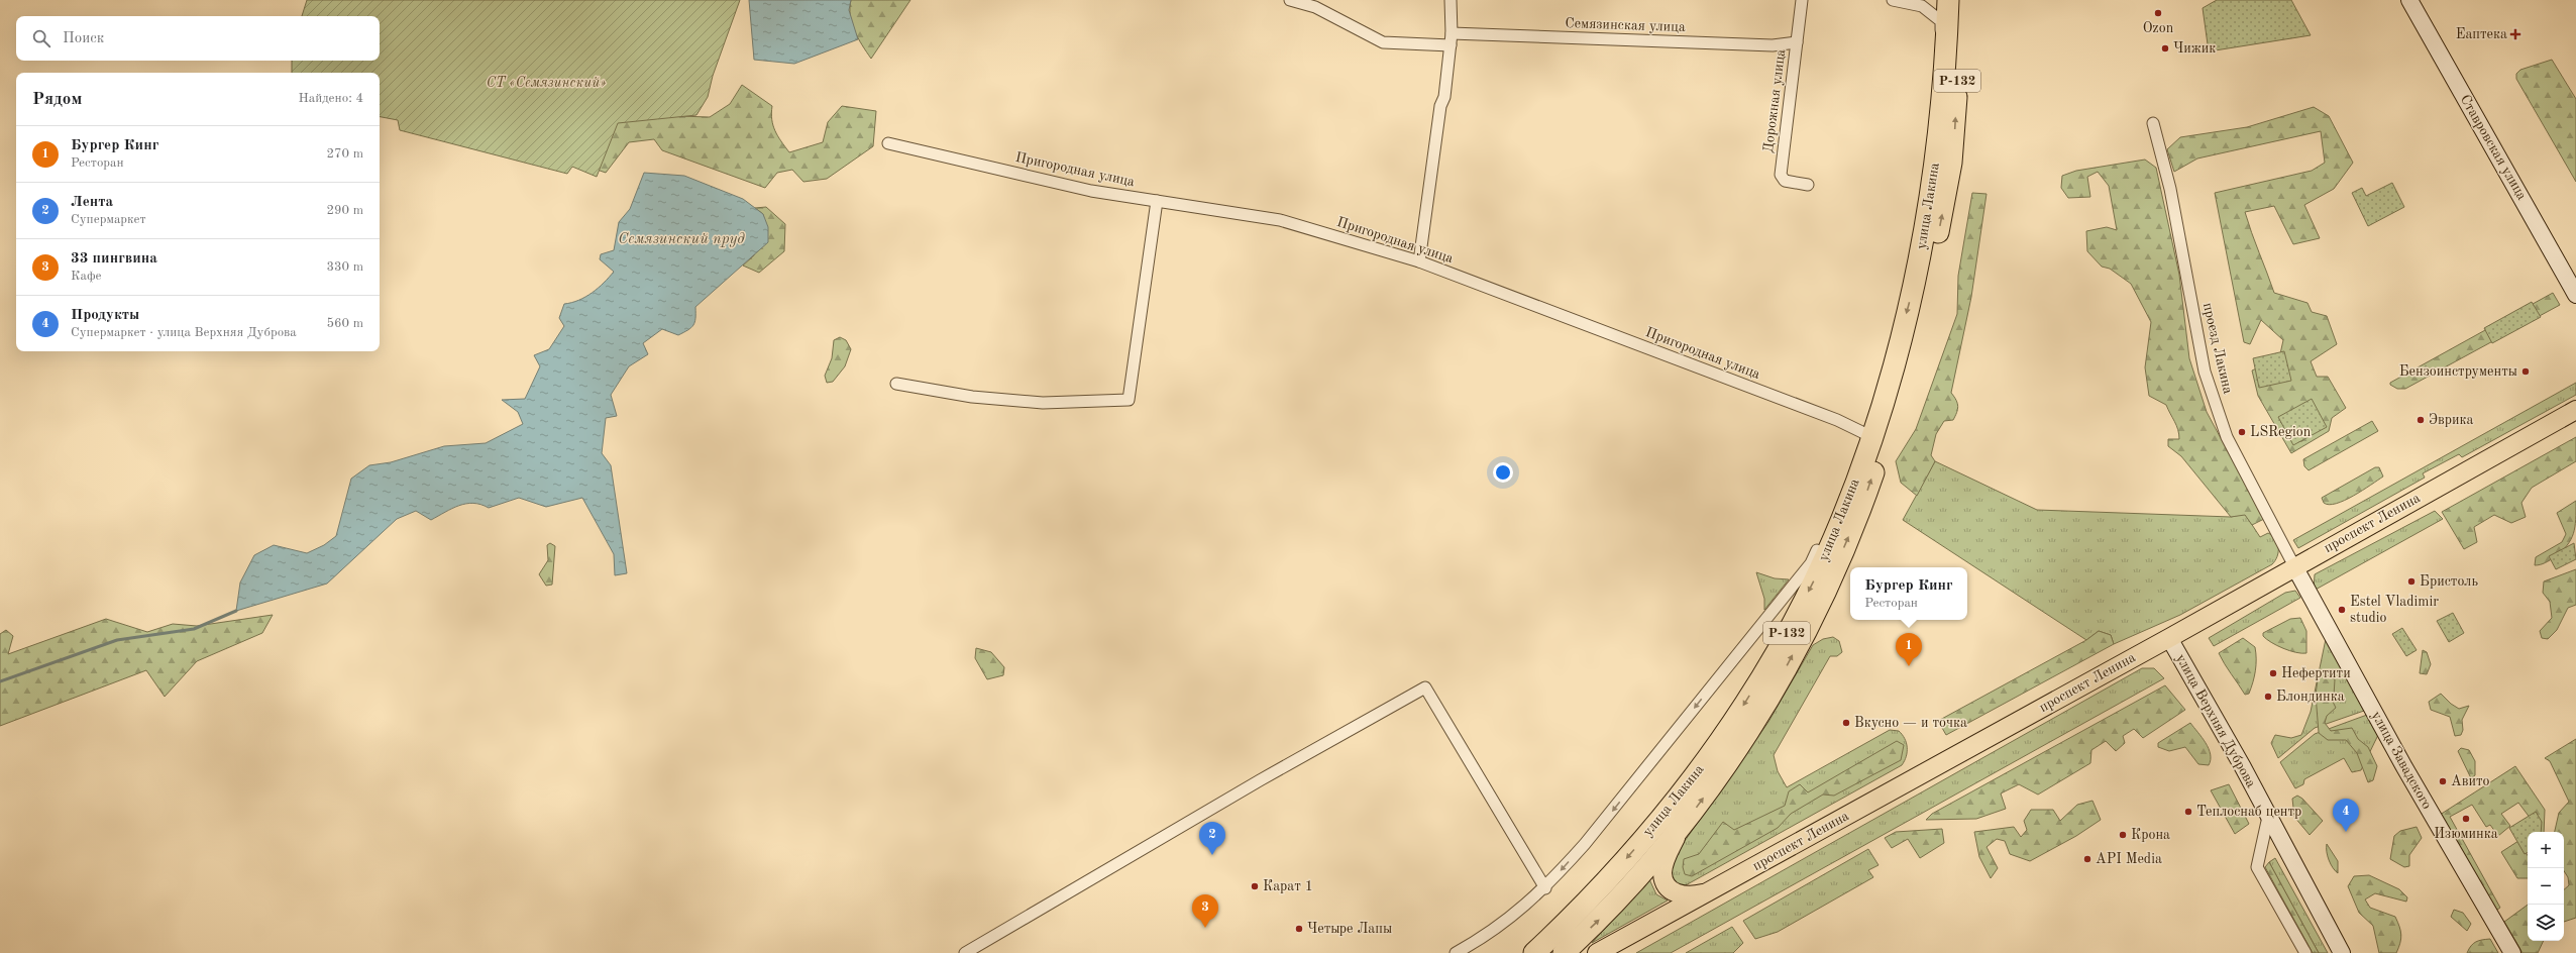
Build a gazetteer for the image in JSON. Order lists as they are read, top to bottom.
{
  "streets": {
    "highway": ["Р-132", "улица Лакина"],
    "main road": ["проспект Ленина"],
    "street": [
      "Семязинская улица",
      "Дорожная улица",
      "Ставровская улица",
      "Пригородная улица",
      "проезд Лакина",
      "улица Верхняя Дуброва",
      "улица Завадского"
    ]
  },
  "crossings": [
    ["Семязинская улица", "Дорожная улица"],
    ["Пригородная улица", "улица Лакина"],
    ["проезд Лакина", "проспект Ленина"],
    ["проезд Лакина", "улица Завадского"],
    ["проспект Ленина", "улица Верхняя Дуброва"],
    ["проспект Ленина", "улица Завадского"]
  ],
  "water": ["Семязинский пруд"],
  "parks": ["СТ «Семязинский»"],
  "places": {
    "other": [
      "Ozon",
      "Чижик",
      "Бензоинструменты",
      "Эврика",
      "LSRegion",
      "Бристоль",
      "Estel Vladimir studio",
      "Нефертити",
      "Блондинка",
      "Вкусно — и точка",
      "Авито",
      "Теплоснаб центр",
      "Изюминка",
      "Крона",
      "API Media",
      "Карат 1",
      "Четыре Лапы"
    ],
    "health": ["Еаптека"]
  },
  "page": {
    "search": "Поиск",
    "heading": ["Рядом", "Найдено: 4"],
    "list": [
      {
        "mark": "1",
        "name": "Бургер Кинг",
        "note": "Ресторан",
        "value": "270 m"
      },
      {
        "mark": "2",
        "name": "Лента",
        "note": "Супермаркет",
        "value": "290 m"
      },
      {
        "mark": "3",
        "name": "33 пингвина",
        "note": "Кафе",
        "value": "330 m"
      },
      {
        "mark": "4",
        "name": "Продукты",
        "note": "Супермаркет · улица Верхняя Дуброва",
        "value": "560 m"
      }
    ],
    "popup": ["Бургер Кинг", "Ресторан"],
    "pins": [
      "1",
      "4",
      "2",
      "3"
    ],
    "map_buttons": ["+", "−"]
  }
}
